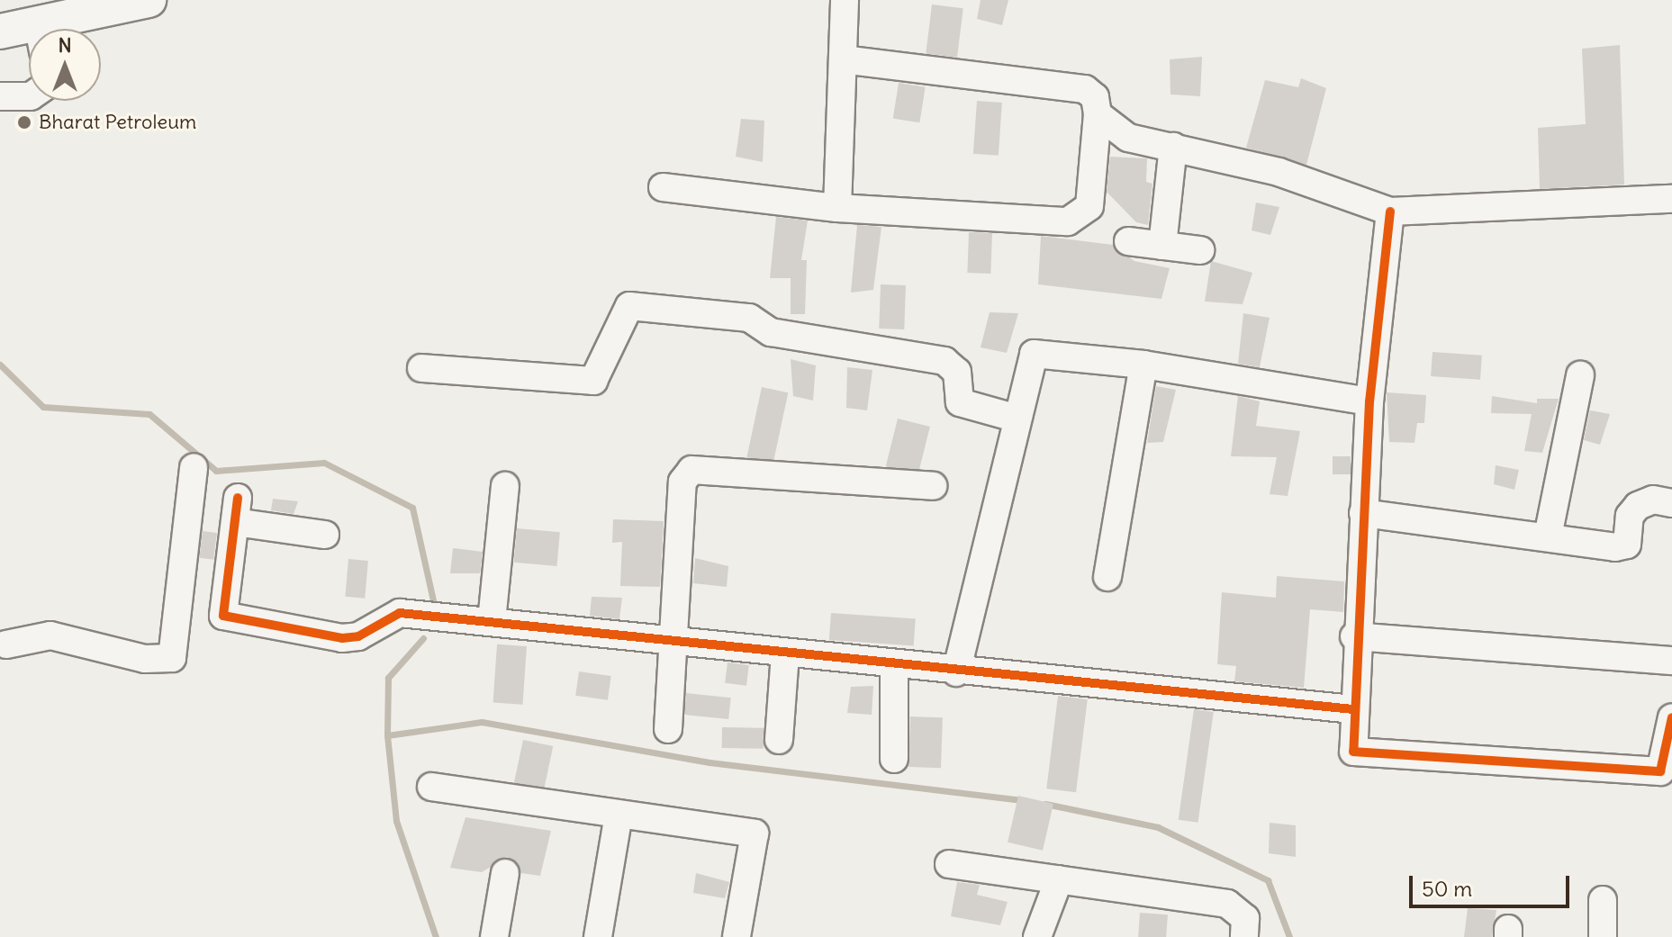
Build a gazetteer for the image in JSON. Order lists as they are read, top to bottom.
{
  "places": ["Bharat Petroleum"],
  "scale_bar": "50 m",
  "north": "top"
}
